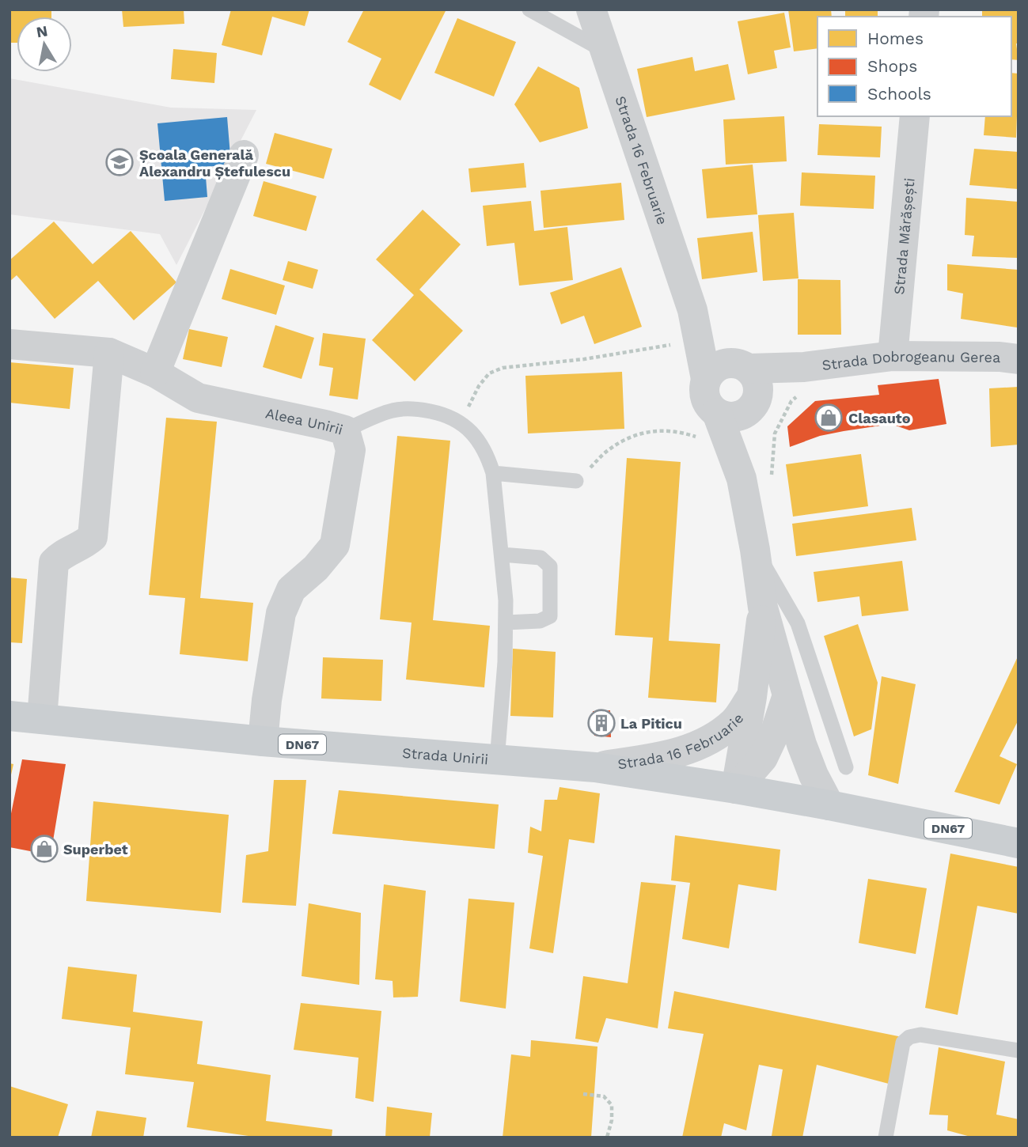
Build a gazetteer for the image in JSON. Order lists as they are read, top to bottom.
{
  "streets": {
    "main road": ["DN67", "Strada Unirii"],
    "street": [
      "Strada 16 Februarie",
      "Strada Mărășești",
      "Strada Dobrogeanu Gerea",
      "Aleea Unirii"
    ]
  },
  "crossings": [
    ["Strada 16 Februarie", "Strada Dobrogeanu Gerea"],
    ["Strada 16 Februarie", "Strada Unirii"],
    ["Strada Mărășești", "Strada Dobrogeanu Gerea"],
    ["Aleea Unirii", "Strada Unirii"]
  ],
  "places": {
    "school or university": ["Școala Generală Alexandru Ștefulescu"],
    "shop": ["Clasauto", "Superbet"],
    "building": ["La Piticu"]
  },
  "legend": ["Homes", "Shops", "Schools"],
  "north": "top"
}
